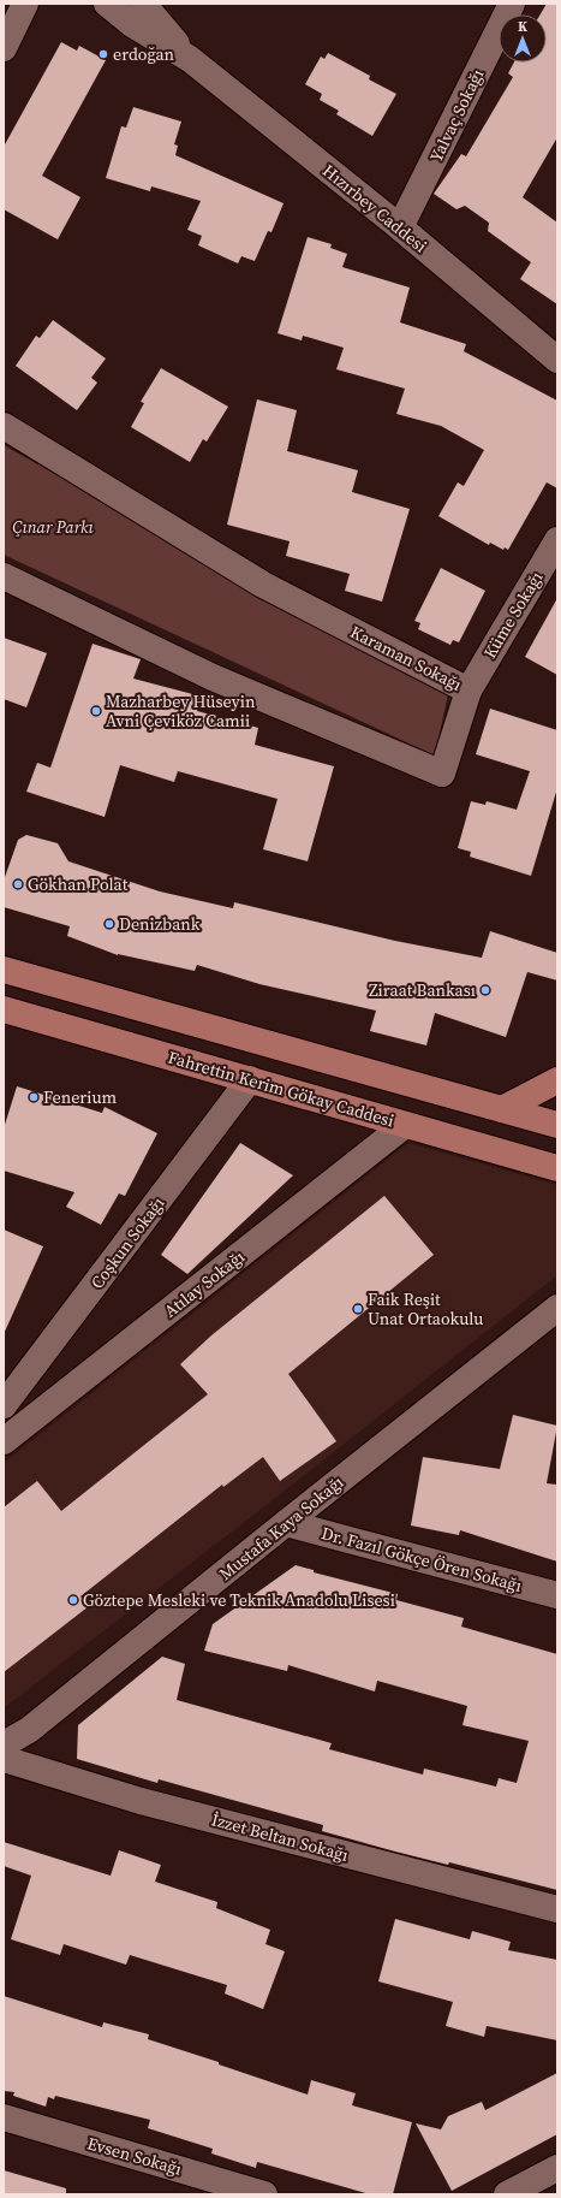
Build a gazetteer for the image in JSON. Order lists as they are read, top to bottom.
{
  "streets": {
    "main road": ["Fahrettin Kerim Gökay Caddesi"],
    "street": [
      "Yalvaç Sokağı",
      "Hızırbey Caddesi",
      "Küme Sokağı",
      "Karaman Sokağı",
      "Coşkun Sokağı",
      "Atılay Sokağı",
      "Mustafa Kaya Sokağı",
      "Dr. Fazıl Gökçe Ören Sokağı",
      "İzzet Beltan Sokağı",
      "Evsen Sokağı"
    ]
  },
  "crossings": [
    ["Yalvaç Sokağı", "Hızırbey Caddesi"],
    ["Küme Sokağı", "Karaman Sokağı"],
    ["Fahrettin Kerim Gökay Caddesi", "Coşkun Sokağı"],
    ["Fahrettin Kerim Gökay Caddesi", "Atılay Sokağı"],
    ["Mustafa Kaya Sokağı", "Dr. Fazıl Gökçe Ören Sokağı"]
  ],
  "parks": ["Çınar Parkı"],
  "places": [
    "erdoğan",
    "Mazharbey Hüseyin Avni Çeviköz Camii",
    "Gökhan Polat",
    "Denizbank",
    "Ziraat Bankası",
    "Fenerium",
    "Faik Reşit Unat Ortaokulu",
    "Göztepe Mesleki ve Teknik Anadolu Lisesi"
  ],
  "north": "top"
}
